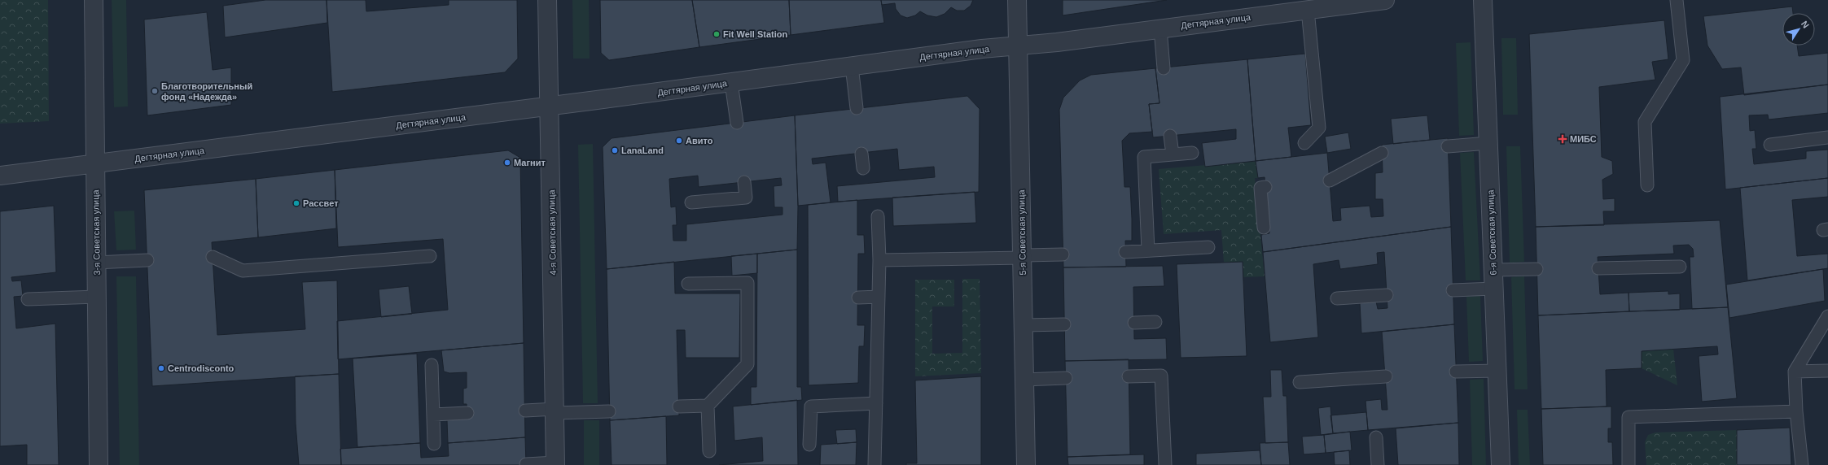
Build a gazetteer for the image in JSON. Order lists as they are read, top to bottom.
{
  "streets": {
    "street": [
      "Дегтярная улица",
      "3-я Советская улица",
      "4-я Советская улица",
      "5-я Советская улица",
      "6-я Советская улица"
    ]
  },
  "crossings": [
    ["Дегтярная улица", "3-я Советская улица"],
    ["Дегтярная улица", "4-я Советская улица"],
    ["Дегтярная улица", "5-я Советская улица"]
  ],
  "places": {
    "other": [
      "Fit Well Station",
      "Благотворительный фонд «Надежда»",
      "Авито",
      "LanaLand",
      "Магнит",
      "Рассвет",
      "Centrodisconto"
    ],
    "health": ["МИБС"]
  },
  "north": "top right"
}
